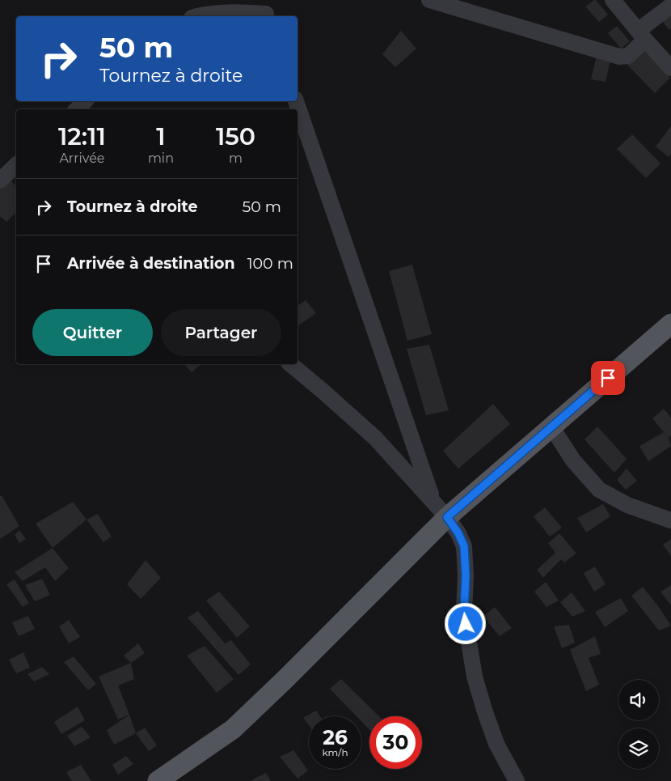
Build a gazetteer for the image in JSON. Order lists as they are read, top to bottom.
{
  "page": {
    "turn": ["50 m", "Tournez à droite"],
    "eta": [
      "12:11",
      "Arrivée",
      "1",
      "min",
      "150",
      "m"
    ],
    "list": [
      {
        "name": "Tournez à droite",
        "value": "50 m"
      },
      {
        "name": "Arrivée à destination",
        "value": "100 m"
      }
    ],
    "buttons": ["Quitter", "Partager"],
    "speed": "26 km/h",
    "limit": "30"
  }
}
